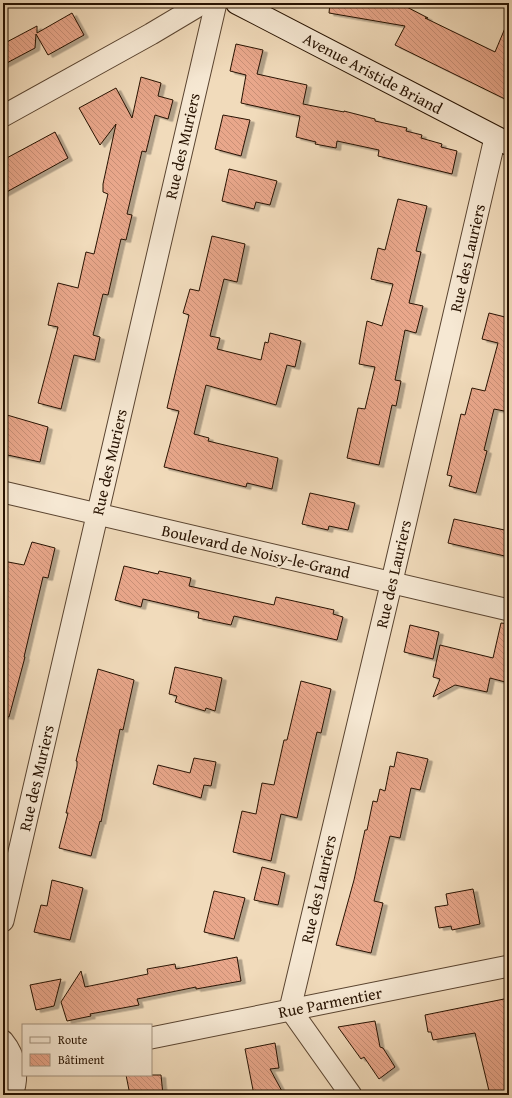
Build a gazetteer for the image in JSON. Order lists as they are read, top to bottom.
{
  "streets": {
    "street": [
      "Avenue Aristide Briand",
      "Rue des Muriers",
      "Rue des Lauriers",
      "Boulevard de Noisy-le-Grand",
      "Rue Parmentier"
    ]
  },
  "crossings": [
    ["Avenue Aristide Briand", "Rue des Lauriers"],
    ["Rue des Muriers", "Boulevard de Noisy-le-Grand"],
    ["Rue des Lauriers", "Boulevard de Noisy-le-Grand"],
    ["Rue des Lauriers", "Rue Parmentier"]
  ],
  "legend": ["Route", "Bâtiment"]
}
